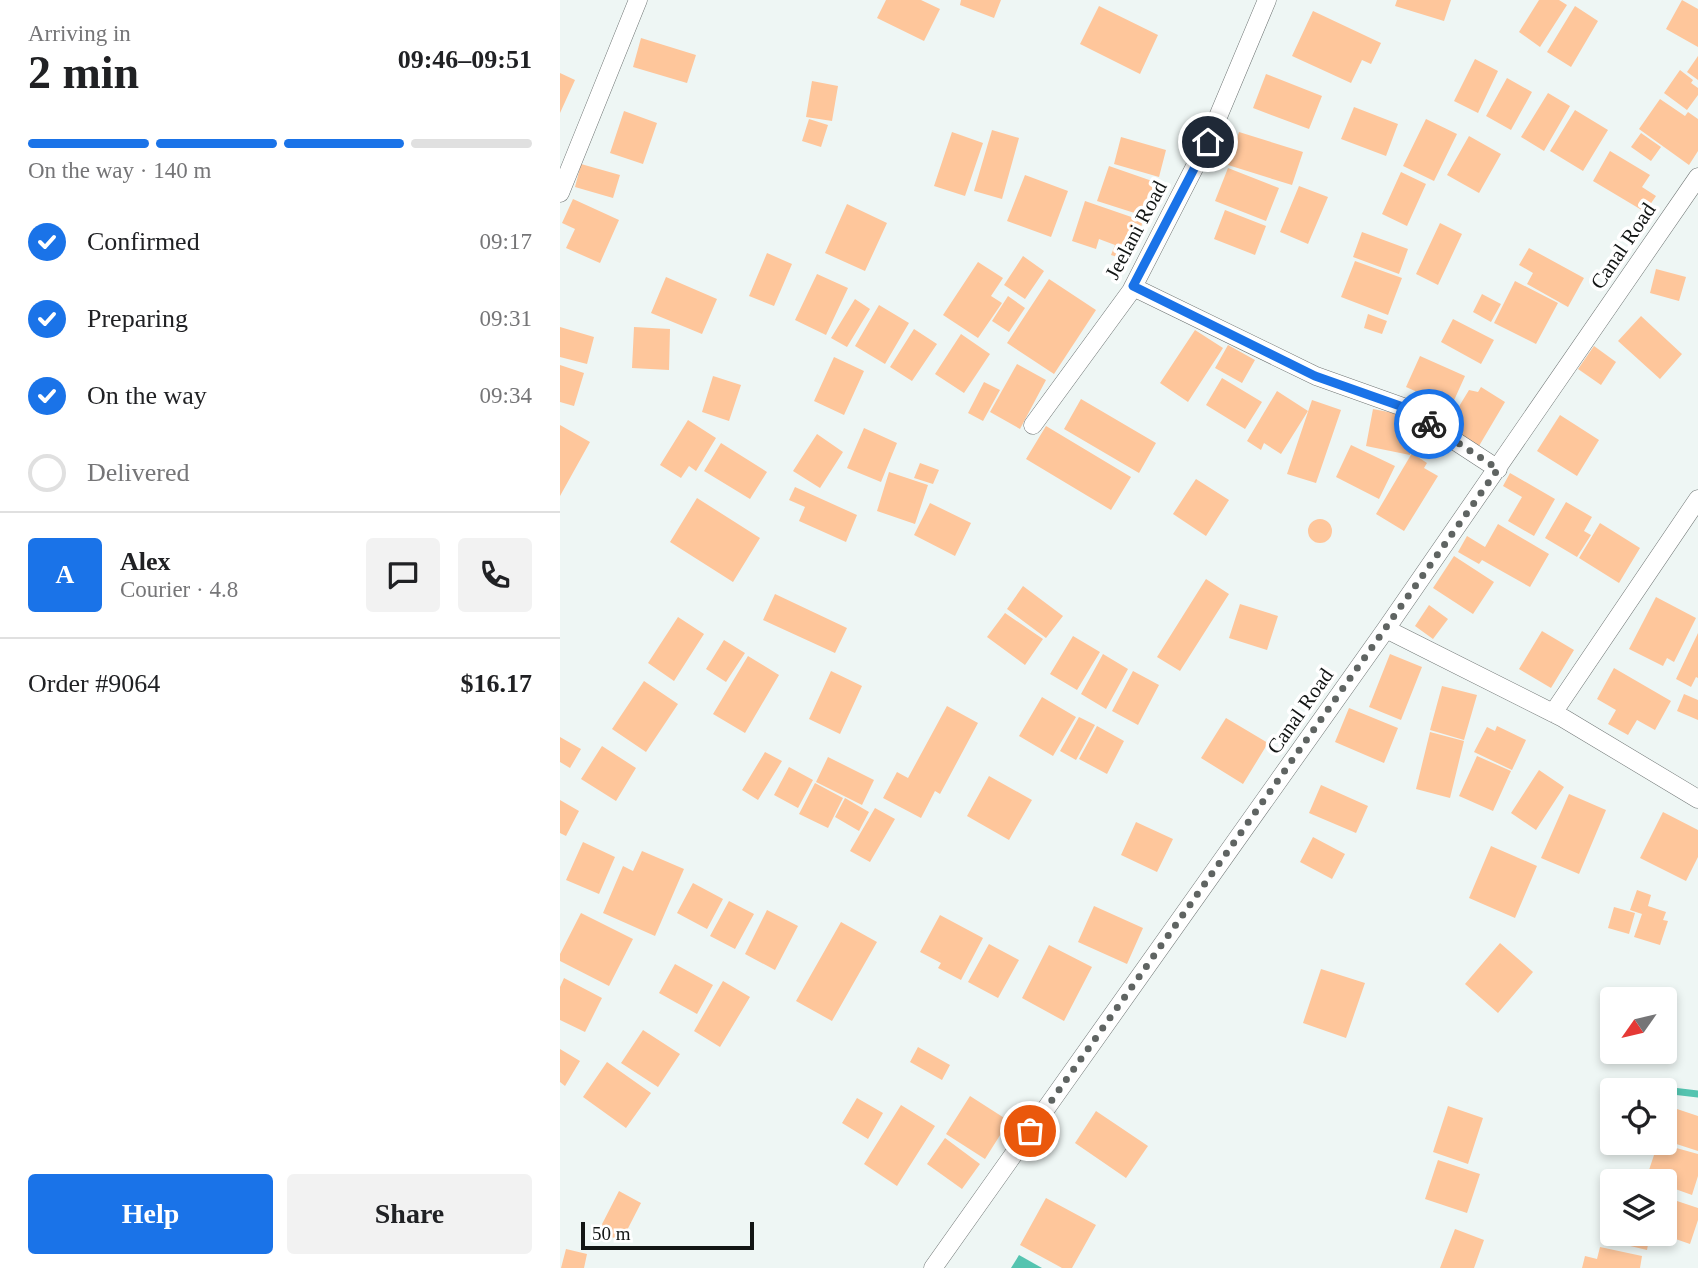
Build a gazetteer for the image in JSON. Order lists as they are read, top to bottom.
{
  "streets": {
    "street": ["Jeelani Road", "Canal Road"]
  },
  "scale_bar": "50 m",
  "north": "bottom left",
  "page": {
    "heading": ["2 min", "Arriving in", "09:46–09:51"],
    "panel": [
      "Alex",
      "Courier · 4.8",
      "Order #9064",
      "$16.17"
    ],
    "bar": "On the way · 140 m",
    "list": [
      ["Confirmed", "09:17"],
      ["Preparing", "09:31"],
      ["On the way", "09:34"],
      "Delivered"
    ],
    "round": "A",
    "buttons": ["Help", "Share"],
    "scale": "50 m"
  }
}
